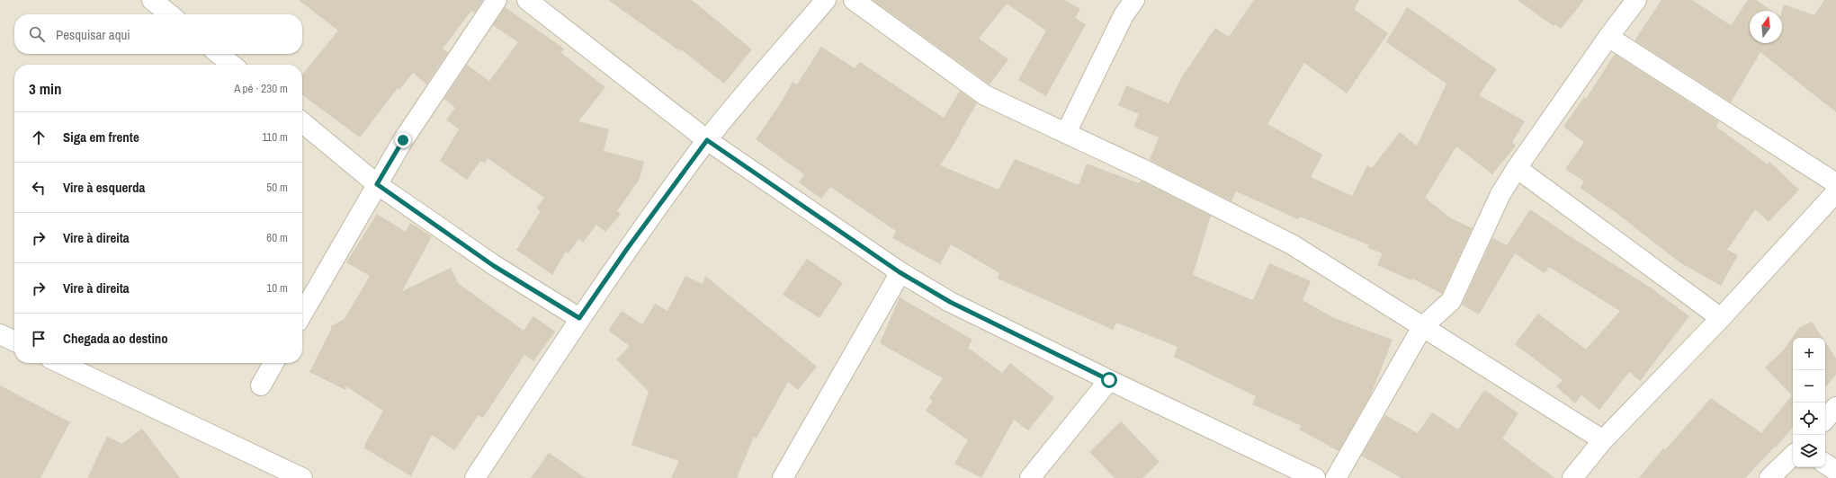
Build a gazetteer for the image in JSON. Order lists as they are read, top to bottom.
{
  "north": "top",
  "page": {
    "search": "Pesquisar aqui",
    "heading": ["3 min", "A pé · 230 m"],
    "list": [
      ["Siga em frente", "110 m"],
      ["Vire à esquerda", "50 m"],
      ["Vire à direita", "60 m"],
      ["Vire à direita", "10 m"],
      "Chegada ao destino"
    ],
    "map_buttons": ["+", "−"]
  }
}
